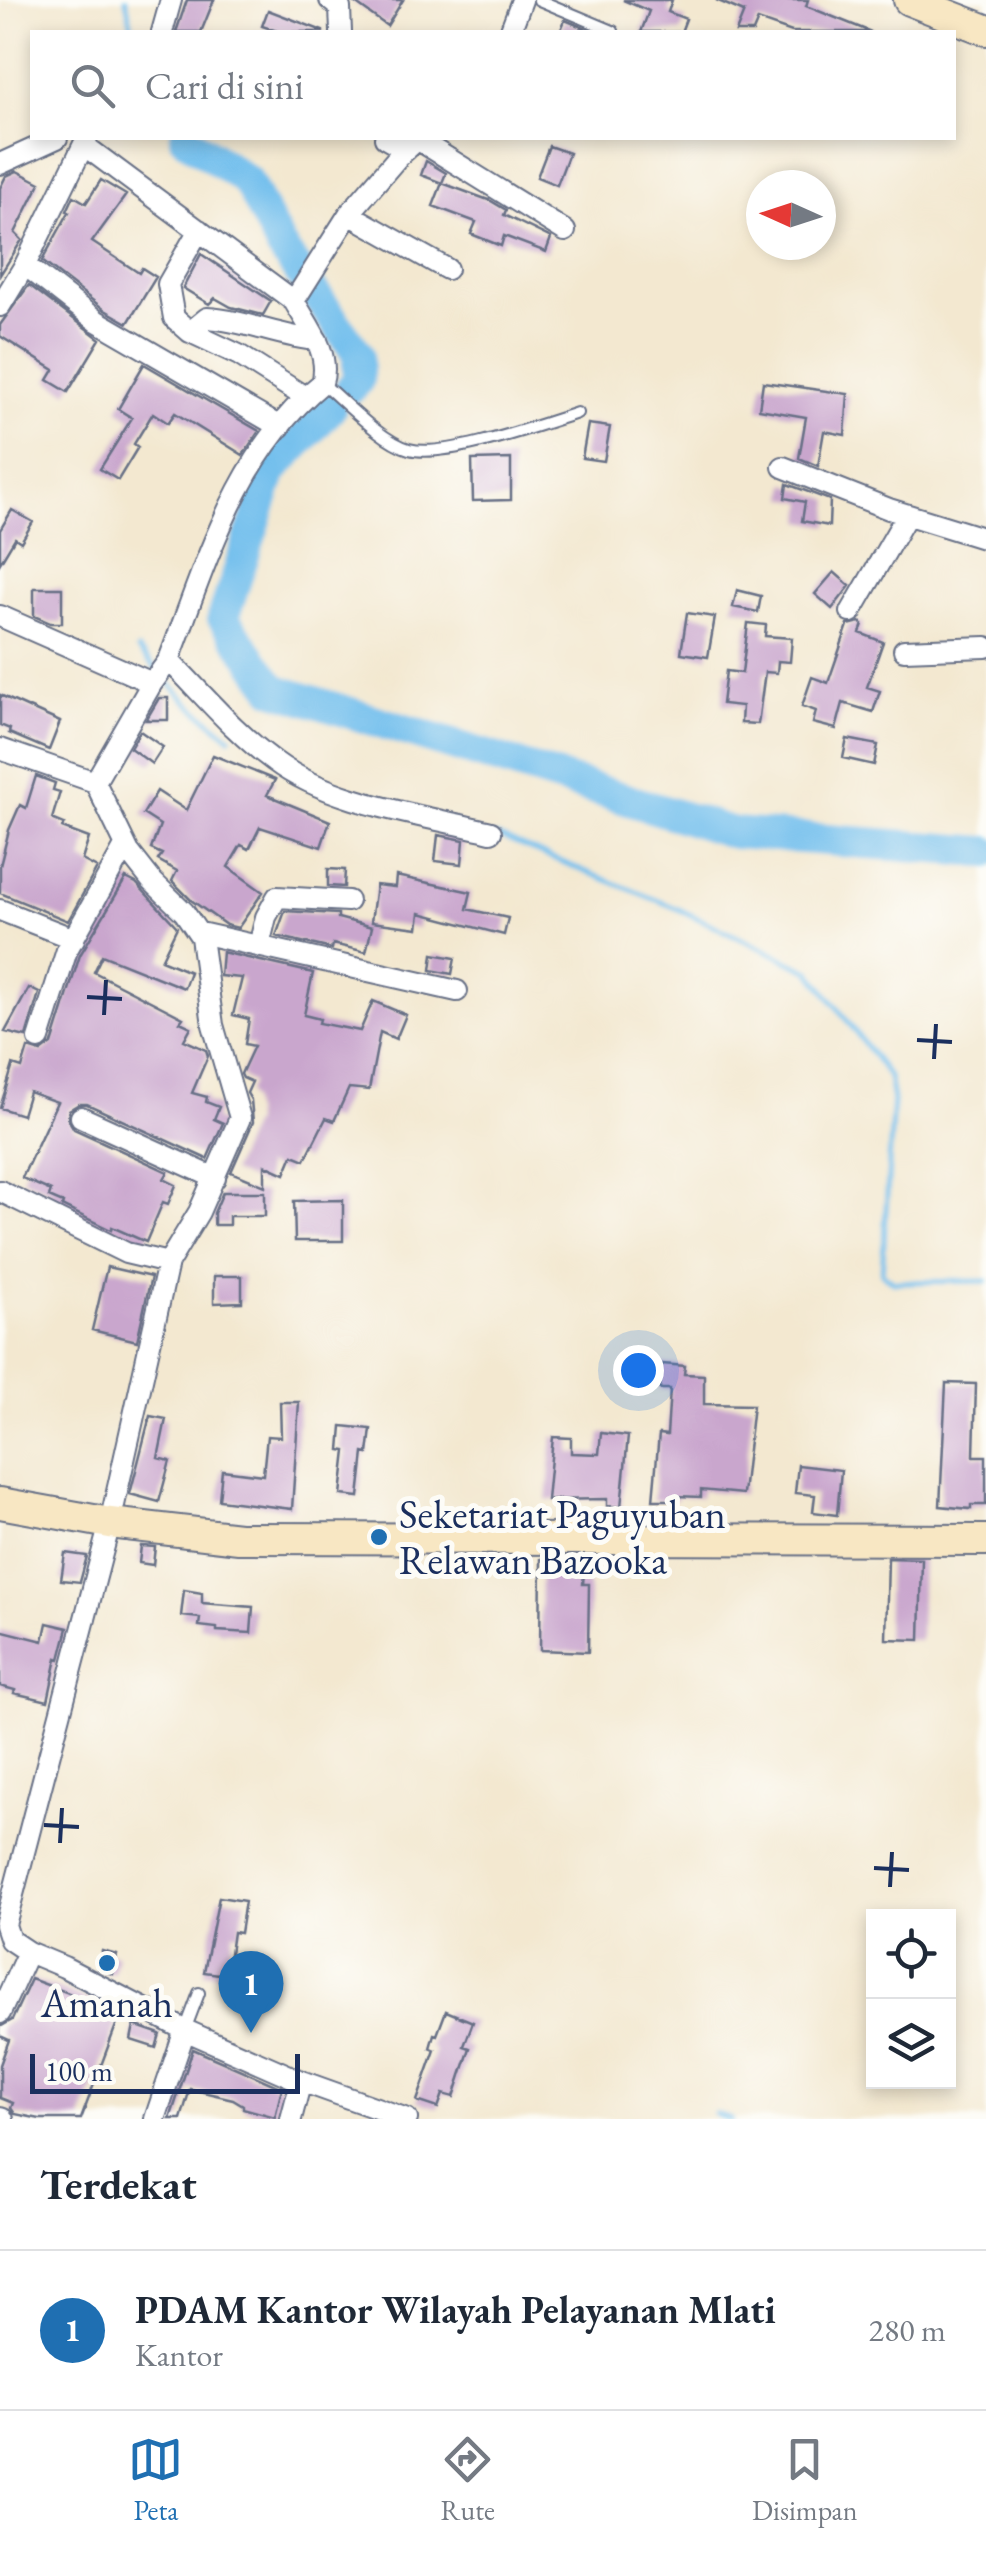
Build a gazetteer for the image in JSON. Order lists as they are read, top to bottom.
{
  "places": ["Seketariat Paguyuban Relawan Bazooka", "Amanah"],
  "scale_bar": "100 m",
  "north": "left",
  "page": {
    "search": "Cari di sini",
    "pins": "1",
    "scale": "100 m",
    "heading": "Terdekat",
    "list": [
      {
        "mark": "1",
        "name": "PDAM Kantor Wilayah Pelayanan Mlati",
        "note": "Kantor",
        "value": "280 m"
      }
    ],
    "nav": ["Peta", "Rute", "Disimpan"]
  }
}
